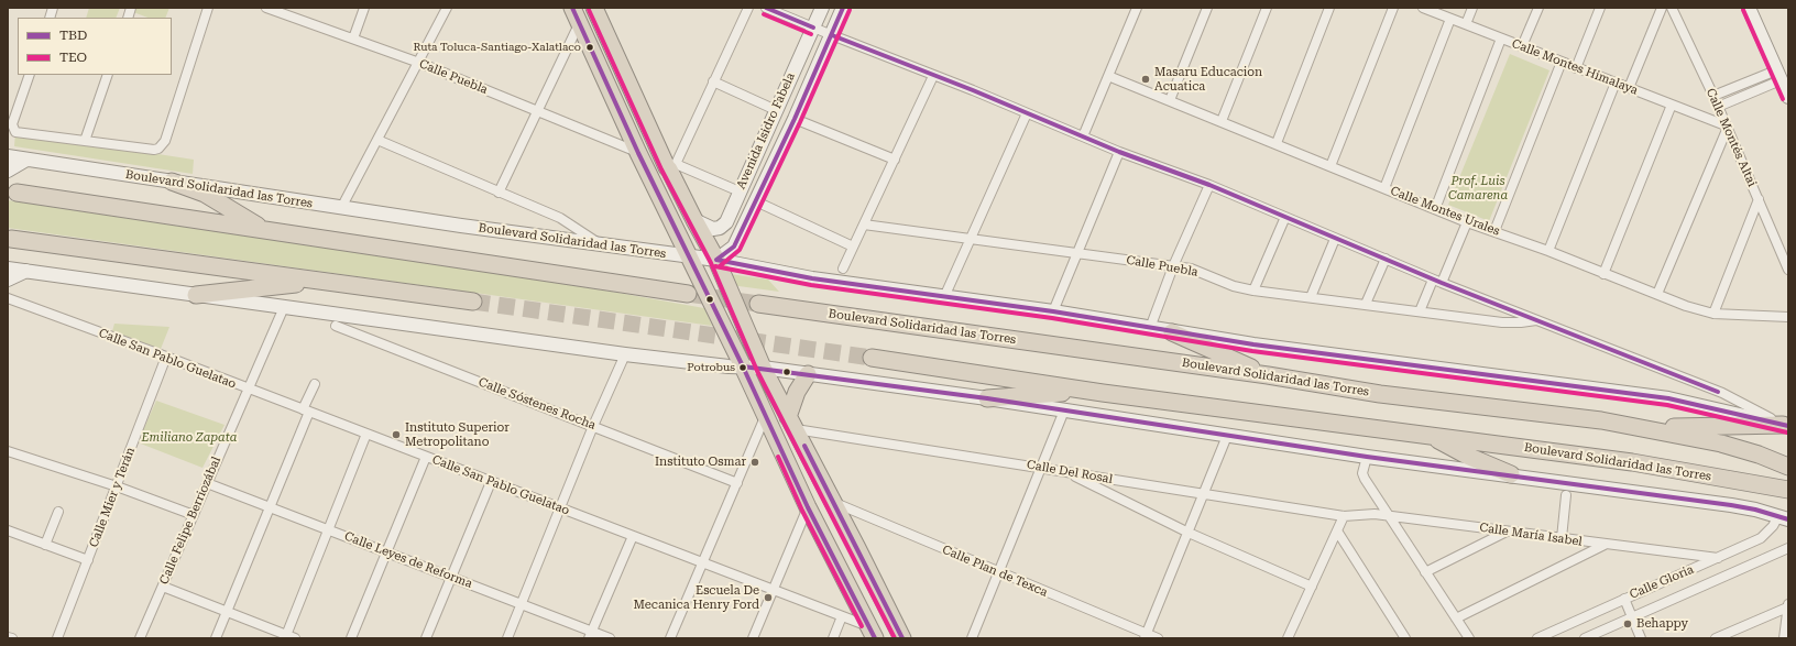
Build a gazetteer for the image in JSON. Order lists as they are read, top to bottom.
{
  "streets": {
    "highway": ["Boulevard Solidaridad las Torres"],
    "main road": ["Avenida Isidro Fabela"],
    "street": [
      "Calle Montes Himalaya",
      "Calle Puebla",
      "Calle Montés Altai",
      "Calle Montes Urales",
      "Calle San Pablo Guelatao",
      "Calle Sóstenes Rocha",
      "Calle Del Rosal",
      "Calle Mier y Terán",
      "Calle Felipe Berriozábal",
      "Calle María Isabel",
      "Calle Leyes de Reforma",
      "Calle Plan de Texca",
      "Calle Gloria"
    ]
  },
  "crossings": [
    ["Calle Montes Himalaya", "Calle Montés Altai"],
    ["Avenida Isidro Fabela", "Boulevard Solidaridad las Torres"],
    ["Boulevard Solidaridad las Torres", "Calle Felipe Berriozábal"],
    ["Boulevard Solidaridad las Torres", "Calle Gloria"],
    ["Calle San Pablo Guelatao", "Calle Mier y Terán"],
    ["Calle San Pablo Guelatao", "Calle Felipe Berriozábal"],
    ["Calle Del Rosal", "Calle María Isabel"],
    ["Calle Felipe Berriozábal", "Calle Leyes de Reforma"],
    ["Calle María Isabel", "Calle Gloria"]
  ],
  "parks": ["Prof. Luis Camarena", "Emiliano Zapata"],
  "places": [
    "Ruta Toluca-Santiago-Xalatlaco",
    "Masaru Educacion Acuatica",
    "Potrobus",
    "Instituto Superior Metropolitano",
    "Instituto Osmar",
    "Escuela De Mecanica Henry Ford",
    "Behappy"
  ],
  "lines": ["transit line TBD", "transit line TEO"],
  "legend": ["TBD", "TEO"]
}
